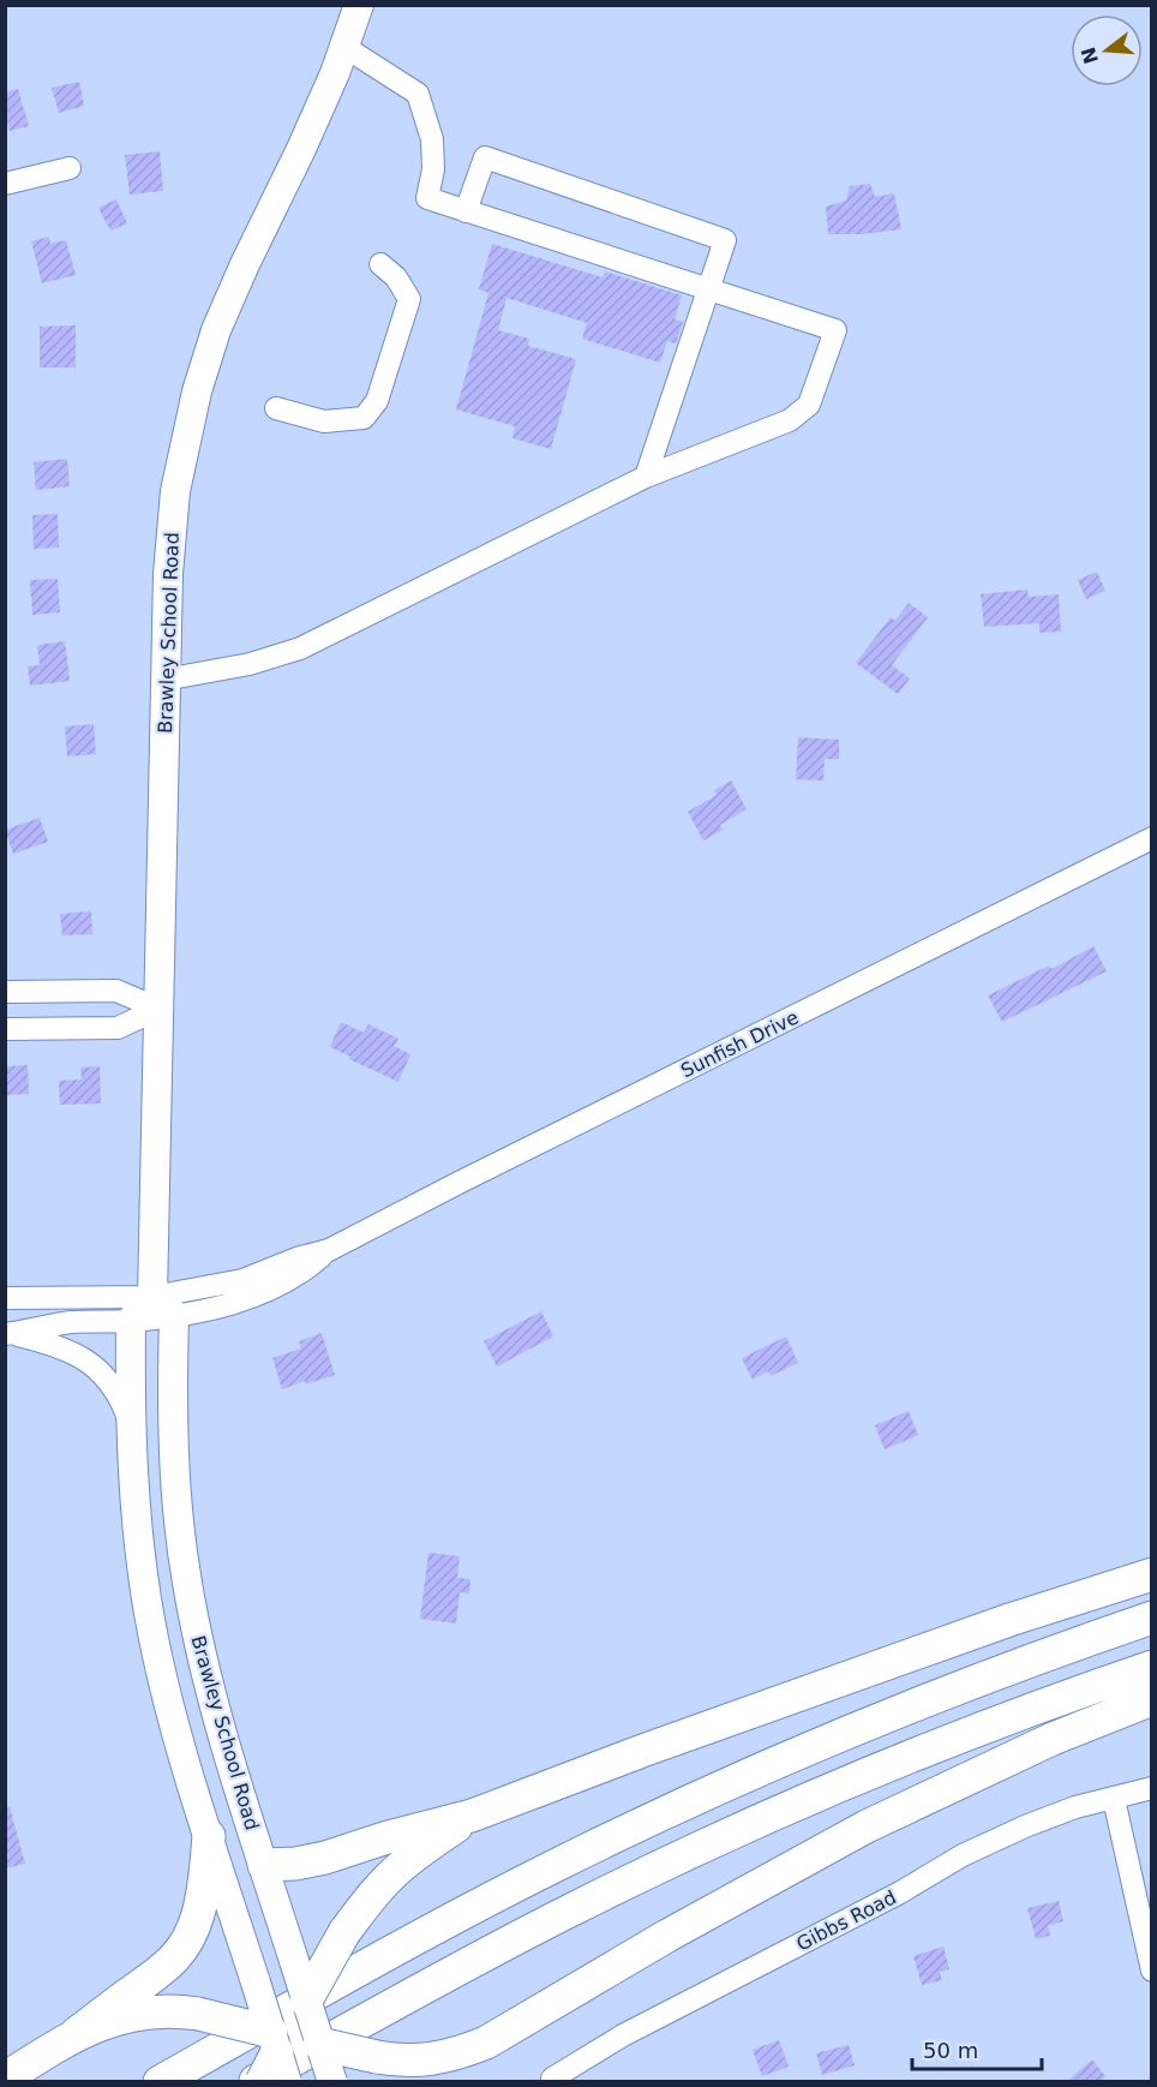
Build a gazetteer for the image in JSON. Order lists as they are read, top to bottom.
{
  "streets": {
    "main road": ["Brawley School Road"],
    "street": ["Sunfish Drive", "Gibbs Road"]
  },
  "crossings": [
    ["Brawley School Road", "Sunfish Drive"]
  ],
  "scale_bar": "50 m",
  "north": "left"
}
